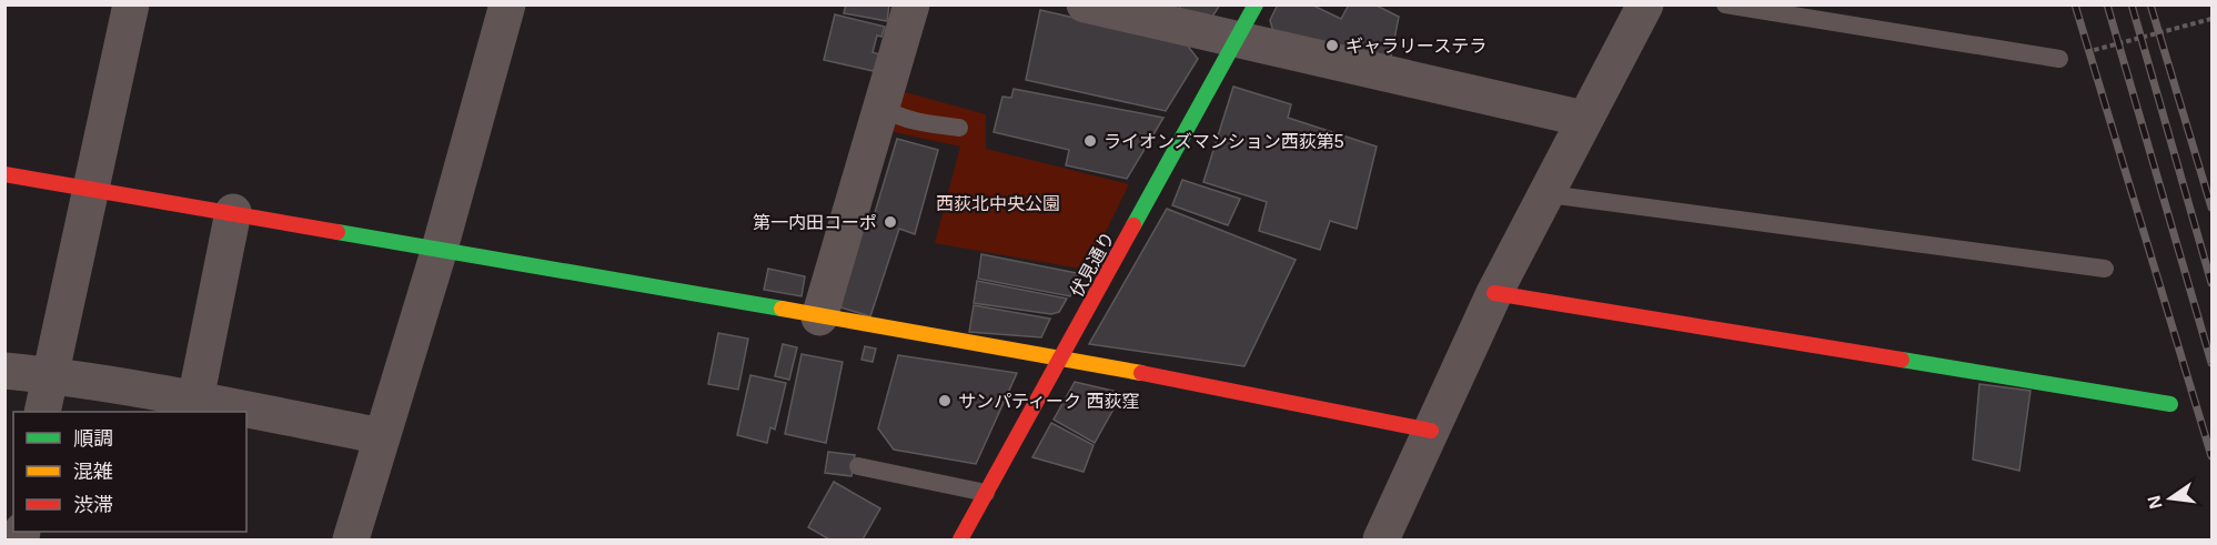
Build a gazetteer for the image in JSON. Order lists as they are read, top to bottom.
{
  "streets": {
    "street": ["伏見通り"]
  },
  "parks": ["西荻北中央公園"],
  "places": [
    "ギャラリーステラ",
    "ライオンズマンション西荻第5",
    "第一内田コーポ",
    "サンパティーク 西荻窪"
  ],
  "legend": ["順調", "混雑", "渋滞"],
  "north": "left"
}
